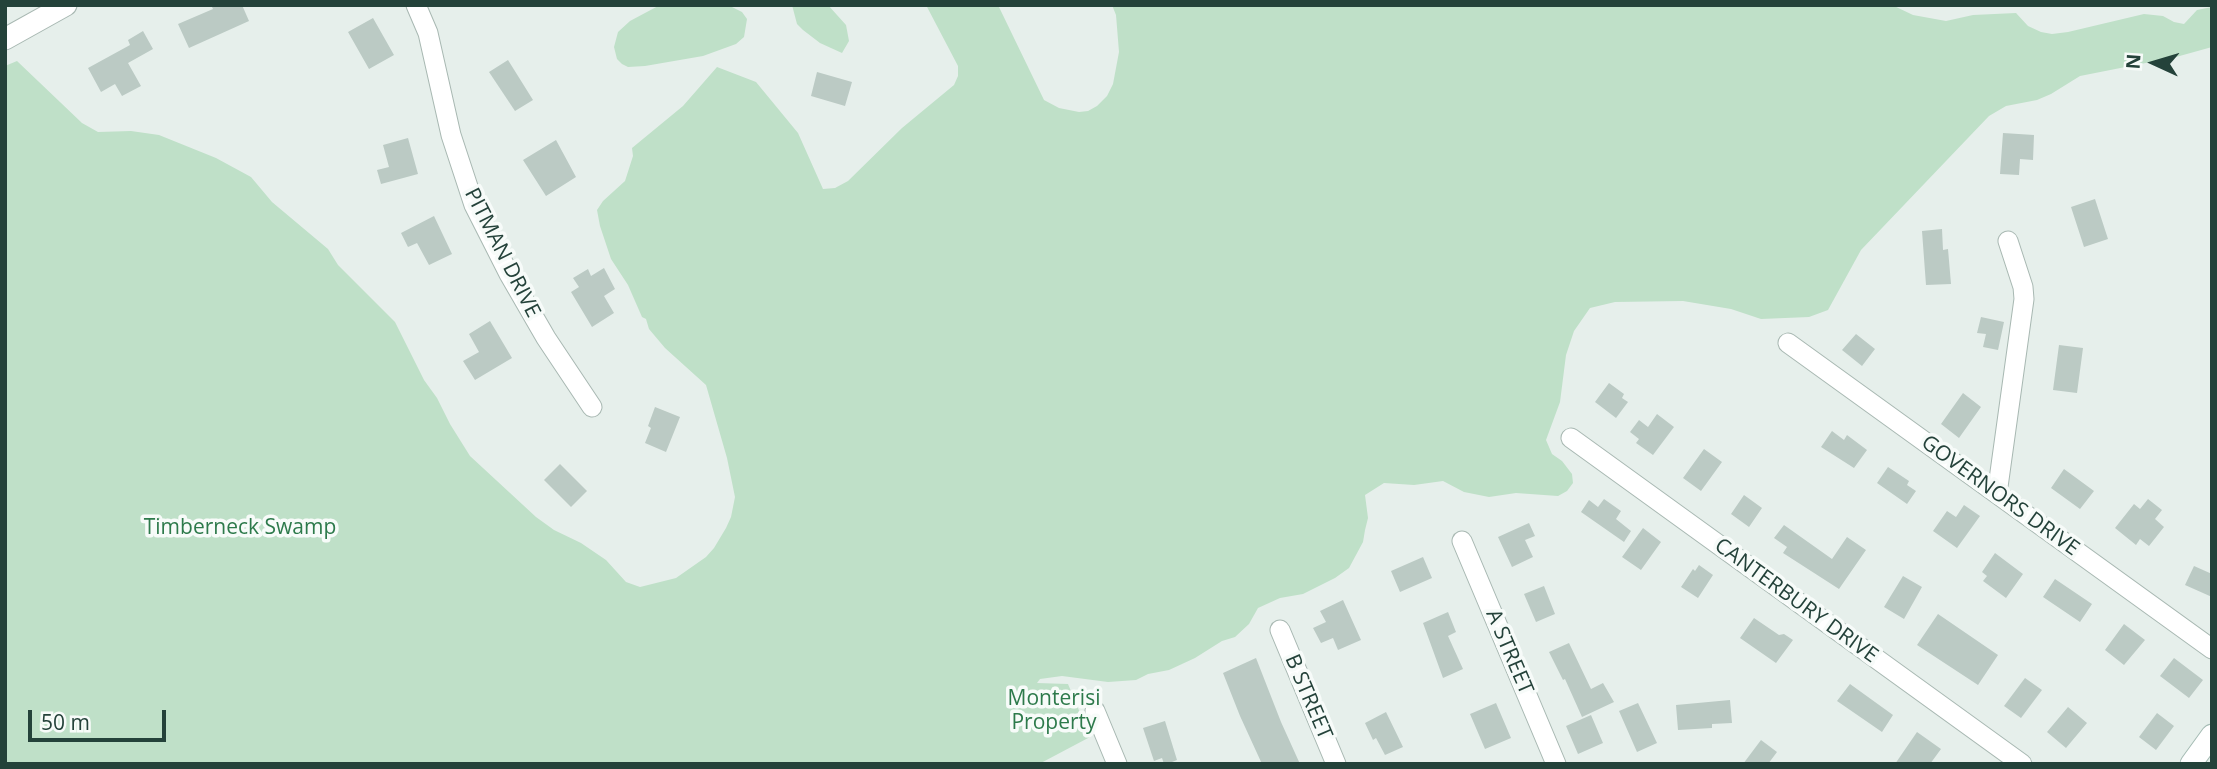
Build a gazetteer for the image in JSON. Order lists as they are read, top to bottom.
{
  "streets": {
    "street": [
      "PITMAN DRIVE",
      "GOVERNORS DRIVE",
      "CANTERBURY DRIVE",
      "A STREET",
      "B STREET"
    ]
  },
  "parks": ["Timberneck Swamp", "Monterisi Property"],
  "scale_bar": "50 m",
  "north": "left"
}
